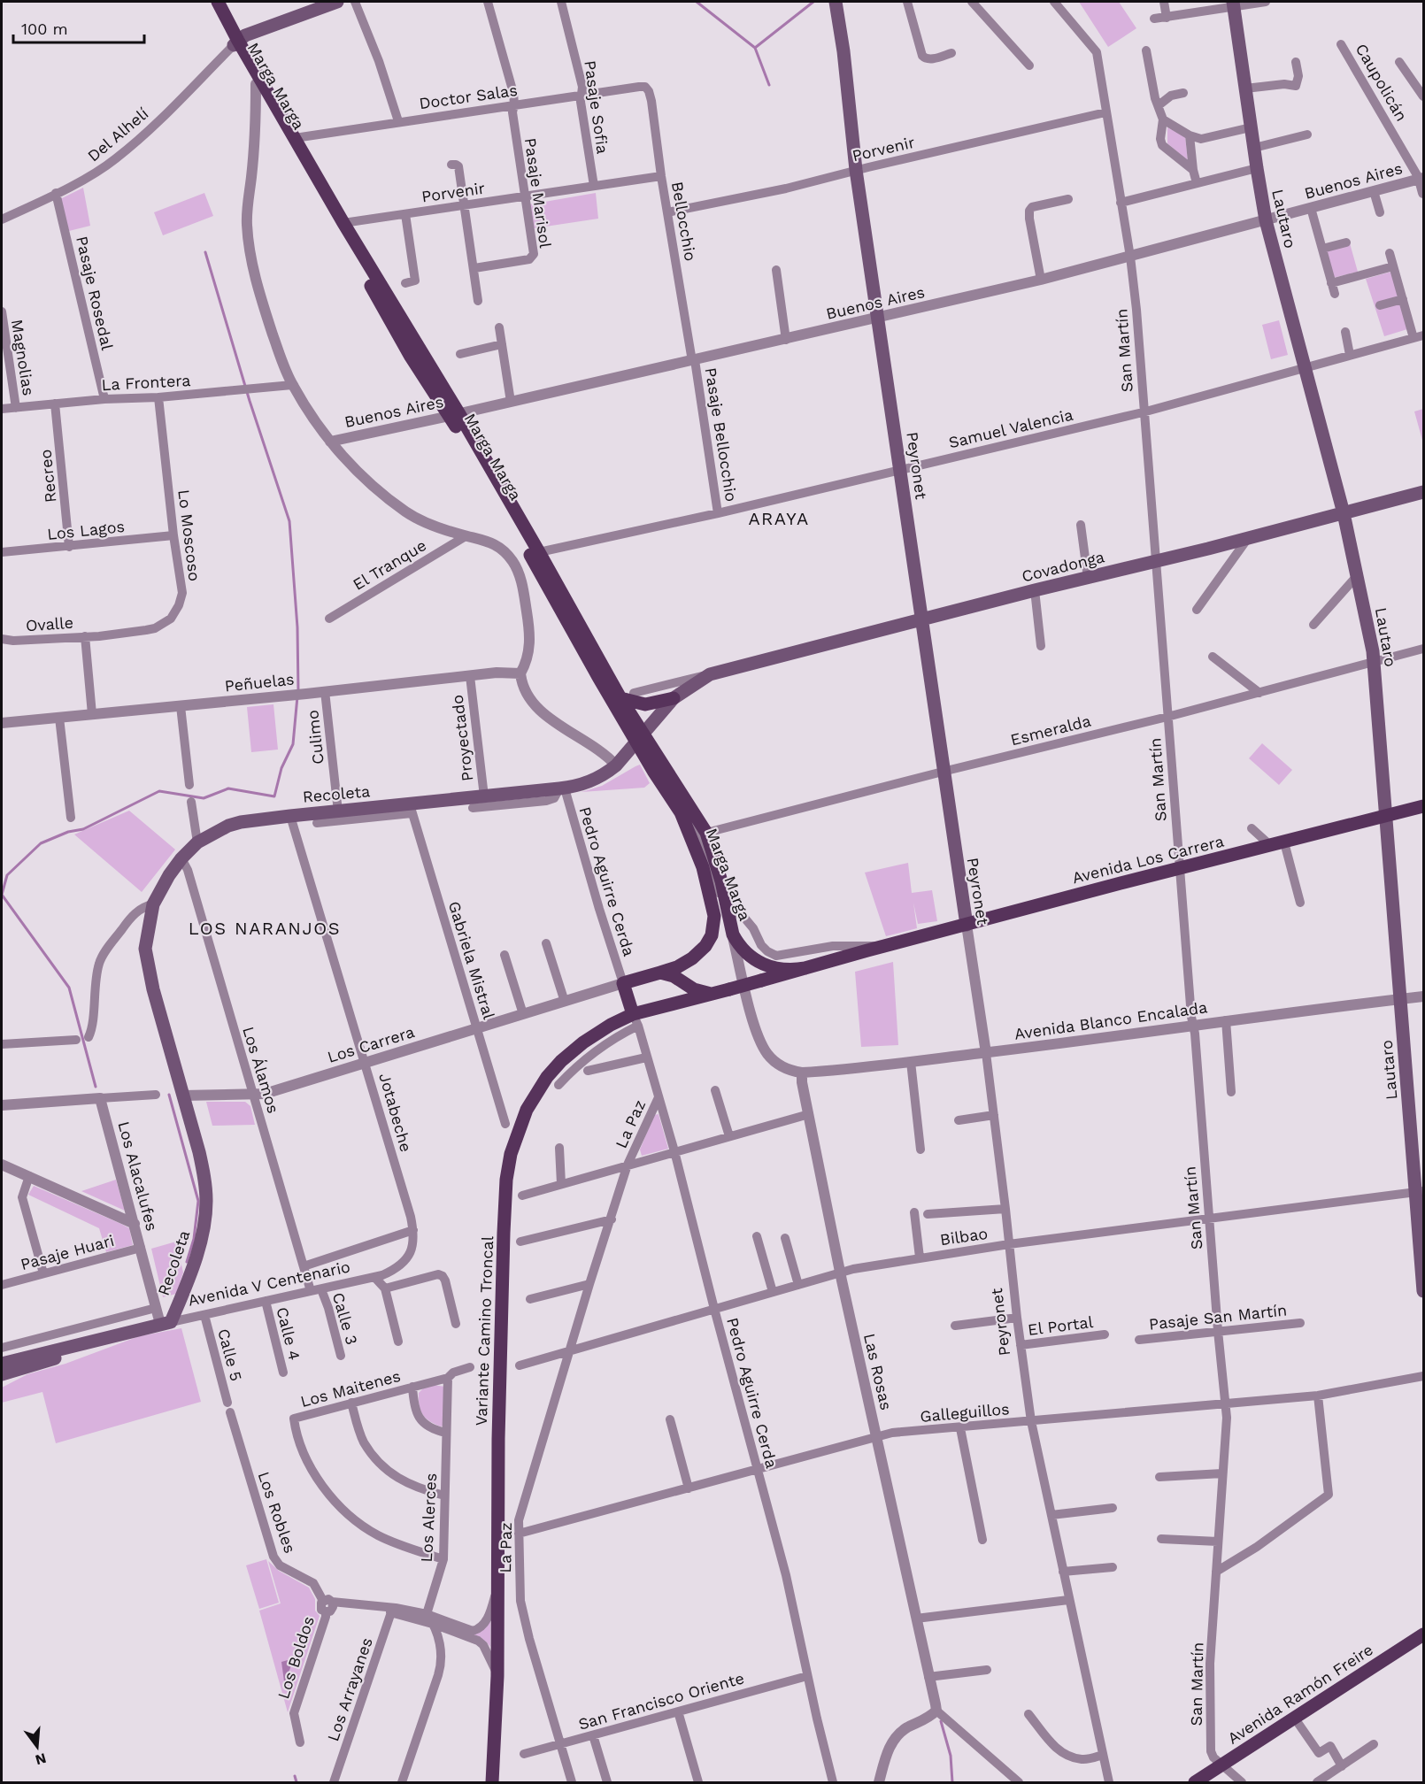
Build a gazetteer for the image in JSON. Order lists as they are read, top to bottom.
{
  "streets": {
    "main road": [
      "Marga Marga",
      "Lautaro",
      "Peyronet",
      "Covadonga",
      "Recoleta",
      "Avenida Los Carrera",
      "Avenida V Centenario",
      "Variante Camino Troncal",
      "Avenida Ramón Freire"
    ],
    "street": [
      "Caupolicán",
      "Doctor Salas",
      "Pasaje Sofia",
      "Del Alhelí",
      "Porvenir",
      "Buenos Aires",
      "Pasaje Marisol",
      "Bellocchio",
      "Pasaje Rosedal",
      "San Martín",
      "Magnolias",
      "La Frontera",
      "Samuel Valencia",
      "Pasaje Bellocchio",
      "Recreo",
      "Los Lagos",
      "Lo Moscoso",
      "El Tranque",
      "Ovalle",
      "Peñuelas",
      "Esmeralda",
      "Culimo",
      "Proyectado",
      "Pedro Aguirre Cerda",
      "Gabriela Mistral",
      "Avenida Blanco Encalada",
      "Los Carrera",
      "Los Álamos",
      "Jotabeche",
      "La Paz",
      "Los Alacalufes",
      "Bilbao",
      "Pasaje Huari",
      "Pasaje San Martín",
      "Calle 3",
      "El Portal",
      "Calle 4",
      "Calle 5",
      "Las Rosas",
      "Los Maitenes",
      "Galleguillos",
      "Los Robles",
      "Los Alerces",
      "Los Boldos",
      "Los Arrayanes",
      "San Francisco Oriente"
    ]
  },
  "crossings": [
    ["Caupolicán", "Buenos Aires"],
    ["Marga Marga", "Doctor Salas"],
    ["Marga Marga", "Del Alhelí"],
    ["Marga Marga", "Porvenir"],
    ["Marga Marga", "Buenos Aires"],
    ["Marga Marga", "Samuel Valencia"],
    ["Marga Marga", "Covadonga"],
    ["Marga Marga", "Esmeralda"],
    ["Marga Marga", "Recoleta"],
    ["Marga Marga", "Avenida Los Carrera"],
    ["Marga Marga", "Avenida Blanco Encalada"],
    ["Marga Marga", "Las Rosas"],
    ["Doctor Salas", "Pasaje Sofia"],
    ["Doctor Salas", "Pasaje Marisol"],
    ["Doctor Salas", "Bellocchio"],
    ["Pasaje Sofia", "Porvenir"],
    ["Del Alhelí", "Pasaje Rosedal"],
    ["Porvenir", "Pasaje Marisol"],
    ["Porvenir", "Bellocchio"],
    ["Porvenir", "San Martín"],
    ["Porvenir", "Peyronet"],
    ["Buenos Aires", "Lautaro"],
    ["Buenos Aires", "Bellocchio"],
    ["Buenos Aires", "San Martín"],
    ["Buenos Aires", "Pasaje Bellocchio"],
    ["Buenos Aires", "Peyronet"],
    ["Lautaro", "Samuel Valencia"],
    ["Lautaro", "Covadonga"],
    ["Lautaro", "Esmeralda"],
    ["Lautaro", "Avenida Los Carrera"],
    ["Lautaro", "Avenida Blanco Encalada"],
    ["Lautaro", "Bilbao"],
    ["Bellocchio", "Pasaje Bellocchio"],
    ["Pasaje Rosedal", "La Frontera"],
    ["San Martín", "Samuel Valencia"],
    ["San Martín", "Covadonga"],
    ["San Martín", "Esmeralda"],
    ["San Martín", "Avenida Los Carrera"],
    ["San Martín", "Avenida Blanco Encalada"],
    ["San Martín", "Bilbao"],
    ["San Martín", "Pasaje San Martín"],
    ["San Martín", "Galleguillos"],
    ["San Martín", "Avenida Ramón Freire"],
    ["Magnolias", "La Frontera"],
    ["La Frontera", "Recreo"],
    ["La Frontera", "Lo Moscoso"],
    ["Samuel Valencia", "Pasaje Bellocchio"],
    ["Samuel Valencia", "Peyronet"],
    ["Peyronet", "Covadonga"],
    ["Peyronet", "Esmeralda"],
    ["Peyronet", "Avenida Los Carrera"],
    ["Peyronet", "Avenida Blanco Encalada"],
    ["Peyronet", "Bilbao"],
    ["Peyronet", "El Portal"],
    ["Peyronet", "Galleguillos"],
    ["Recreo", "Los Lagos"],
    ["Los Lagos", "Lo Moscoso"],
    ["Lo Moscoso", "Ovalle"],
    ["Covadonga", "Recoleta"],
    ["Ovalle", "Peñuelas"],
    ["Peñuelas", "Culimo"],
    ["Peñuelas", "Proyectado"],
    ["Culimo", "Recoleta"],
    ["Proyectado", "Recoleta"],
    ["Recoleta", "Pedro Aguirre Cerda"],
    ["Recoleta", "Gabriela Mistral"],
    ["Recoleta", "Los Carrera"],
    ["Recoleta", "Los Álamos"],
    ["Recoleta", "Jotabeche"],
    ["Recoleta", "Los Alacalufes"],
    ["Recoleta", "Avenida V Centenario"],
    ["Avenida Los Carrera", "Variante Camino Troncal"],
    ["Pedro Aguirre Cerda", "Los Carrera"],
    ["Pedro Aguirre Cerda", "La Paz"],
    ["Pedro Aguirre Cerda", "Bilbao"],
    ["Pedro Aguirre Cerda", "Variante Camino Troncal"],
    ["Pedro Aguirre Cerda", "Galleguillos"],
    ["Pedro Aguirre Cerda", "San Francisco Oriente"],
    ["Gabriela Mistral", "Los Carrera"],
    ["Avenida Blanco Encalada", "Las Rosas"],
    ["Los Carrera", "Los Álamos"],
    ["Los Carrera", "Jotabeche"],
    ["Los Álamos", "Avenida V Centenario"],
    ["Jotabeche", "Avenida V Centenario"],
    ["La Paz", "Bilbao"],
    ["La Paz", "Galleguillos"],
    ["La Paz", "San Francisco Oriente"],
    ["Los Alacalufes", "Pasaje Huari"],
    ["Los Alacalufes", "Avenida V Centenario"],
    ["Bilbao", "Las Rosas"],
    ["Avenida V Centenario", "Calle 3"],
    ["Avenida V Centenario", "Calle 4"],
    ["Avenida V Centenario", "Calle 5"],
    ["Calle 5", "Los Robles"],
    ["Las Rosas", "Galleguillos"],
    ["Los Maitenes", "Los Alerces"],
    ["Los Robles", "Los Boldos"]
  ],
  "districts": ["ARAYA", "LOS NARANJOS"],
  "scale_bar": "100 m",
  "north": "bottom"
}
